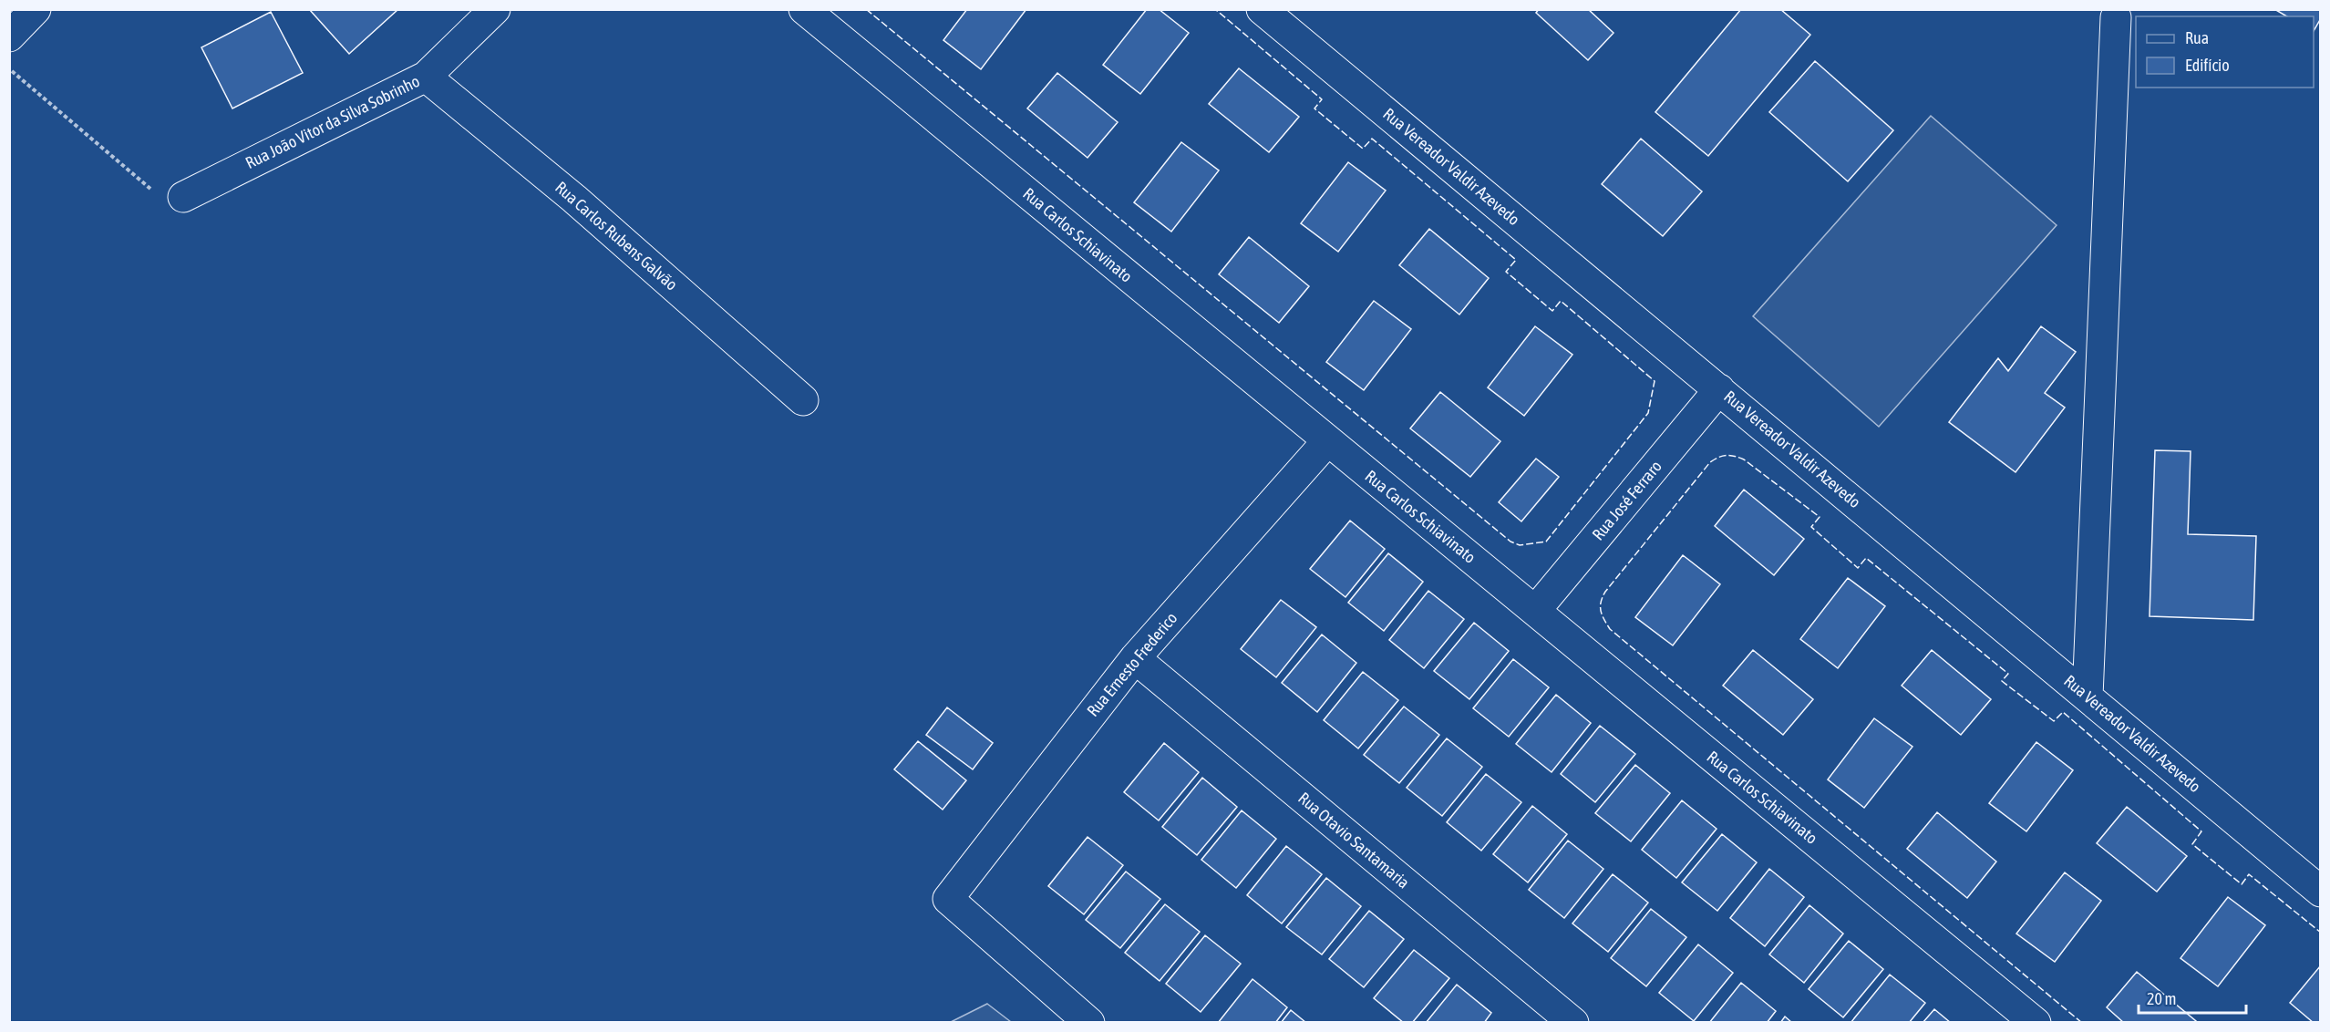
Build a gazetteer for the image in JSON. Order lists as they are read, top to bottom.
{
  "streets": {
    "street": [
      "Rua João Vitor da Silva Sobrinho",
      "Rua Vereador Valdir Azevedo",
      "Rua Carlos Schiavinato",
      "Rua Carlos Rubens Galvão",
      "Rua José Ferraro",
      "Rua Ernesto Frederico",
      "Rua Otavio Santamaria"
    ]
  },
  "crossings": [
    ["Rua João Vitor da Silva Sobrinho", "Rua Carlos Rubens Galvão"],
    ["Rua Vereador Valdir Azevedo", "Rua José Ferraro"],
    ["Rua Carlos Schiavinato", "Rua José Ferraro"],
    ["Rua Carlos Schiavinato", "Rua Ernesto Frederico"],
    ["Rua Ernesto Frederico", "Rua Otavio Santamaria"]
  ],
  "legend": ["Rua", "Edifício"],
  "scale_bar": "20 m"
}
